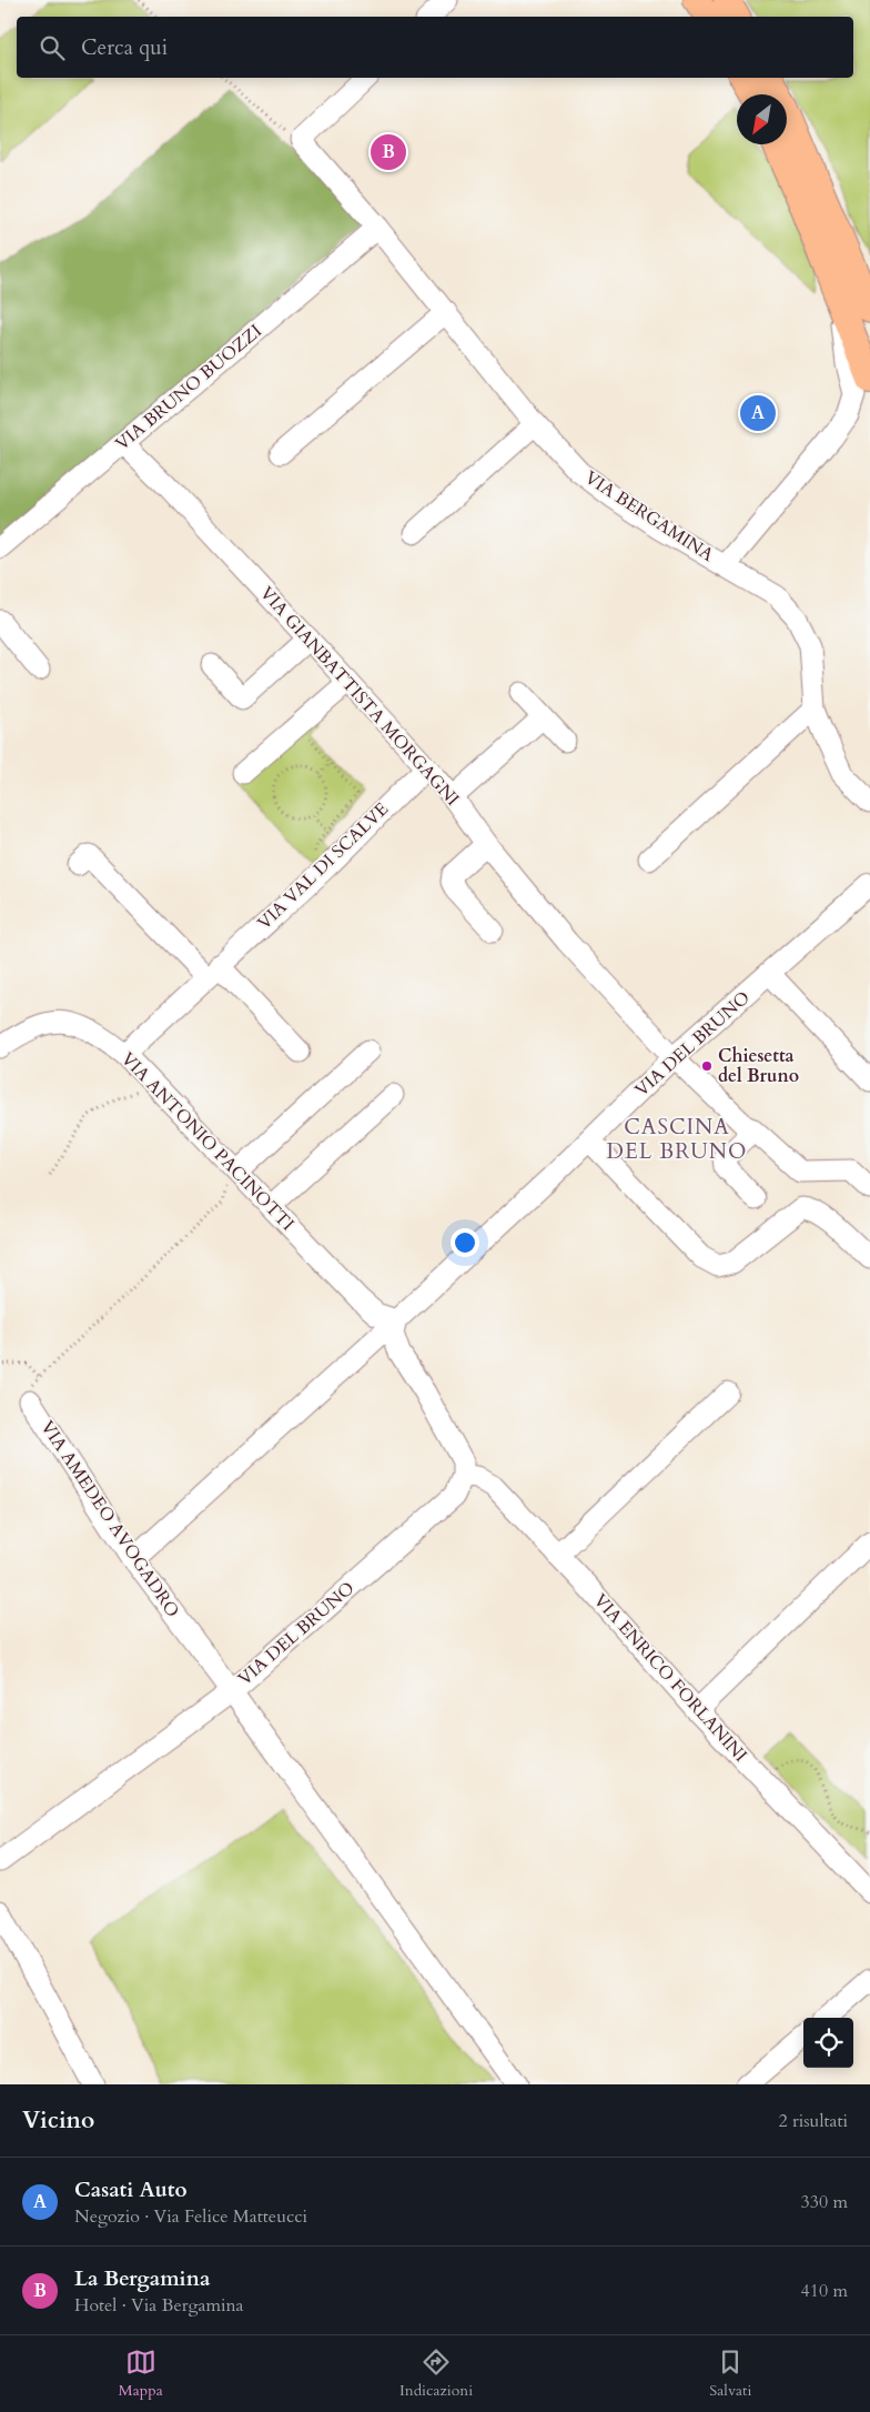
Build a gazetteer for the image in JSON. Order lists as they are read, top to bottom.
{
  "streets": {
    "street": [
      "VIA BRUNO BUOZZI",
      "VIA BERGAMINA",
      "VIA GIANBATTISTA MORGAGNI",
      "VIA VAL DI SCALVE",
      "VIA DEL BRUNO",
      "VIA ANTONIO PACINOTTI",
      "VIA AMEDEO AVOGADRO",
      "VIA ENRICO FORLANINI"
    ]
  },
  "crossings": [
    ["VIA BRUNO BUOZZI", "VIA BERGAMINA"],
    ["VIA BRUNO BUOZZI", "VIA GIANBATTISTA MORGAGNI"],
    ["VIA GIANBATTISTA MORGAGNI", "VIA VAL DI SCALVE"],
    ["VIA GIANBATTISTA MORGAGNI", "VIA DEL BRUNO"],
    ["VIA VAL DI SCALVE", "VIA ANTONIO PACINOTTI"],
    ["VIA DEL BRUNO", "VIA ANTONIO PACINOTTI"],
    ["VIA DEL BRUNO", "VIA AMEDEO AVOGADRO"],
    ["VIA DEL BRUNO", "VIA ENRICO FORLANINI"]
  ],
  "districts": ["CASCINA DEL BRUNO"],
  "places": ["Chiesetta del Bruno"],
  "north": "bottom left",
  "page": {
    "search": "Cerca qui",
    "pins": ["B", "A"],
    "heading": ["Vicino", "2 risultati"],
    "list": [
      {
        "mark": "A",
        "name": "Casati Auto",
        "note": "Negozio · Via Felice Matteucci",
        "value": "330 m"
      },
      {
        "mark": "B",
        "name": "La Bergamina",
        "note": "Hotel · Via Bergamina",
        "value": "410 m"
      }
    ],
    "nav": ["Mappa", "Indicazioni", "Salvati"]
  }
}
